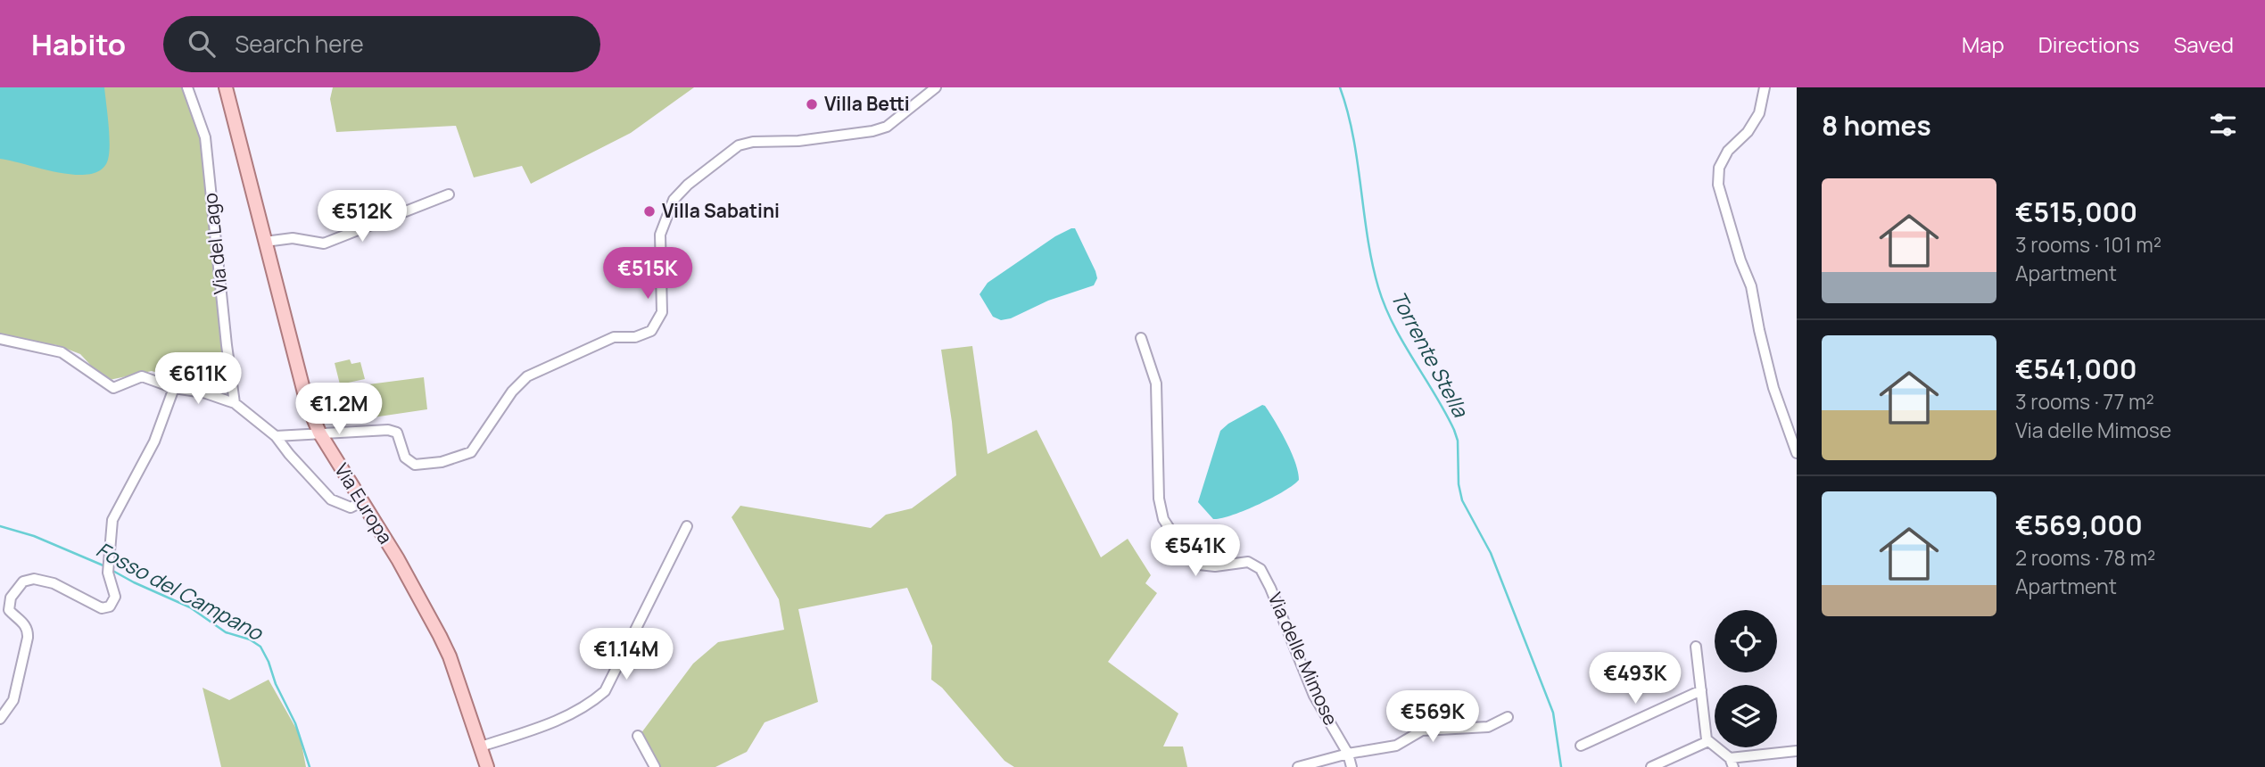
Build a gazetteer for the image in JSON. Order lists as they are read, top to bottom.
{
  "streets": {
    "main road": ["Via Europa"],
    "street": ["Via del Lago", "Via delle Mimose"]
  },
  "water": ["Torrente Stella", "Fosso del Campano"],
  "places": ["Villa Betti", "Villa Sabatini"],
  "page": {
    "header": "Habito",
    "search": "Search here",
    "nav": ["Map", "Directions", "Saved"],
    "heading": "8 homes",
    "list": [
      {
        "name": "€515,000",
        "note": "3 rooms · 101 m² · Apartment"
      },
      {
        "name": "€541,000",
        "note": "3 rooms · 77 m² · Via delle Mimose"
      },
      {
        "name": "€569,000",
        "note": "2 rooms · 78 m² · Apartment"
      }
    ],
    "price": [
      "€512K",
      "€515K",
      "€611K",
      "€1.2M",
      "€541K",
      "€1.14M",
      "€493K",
      "€569K"
    ]
  }
}
